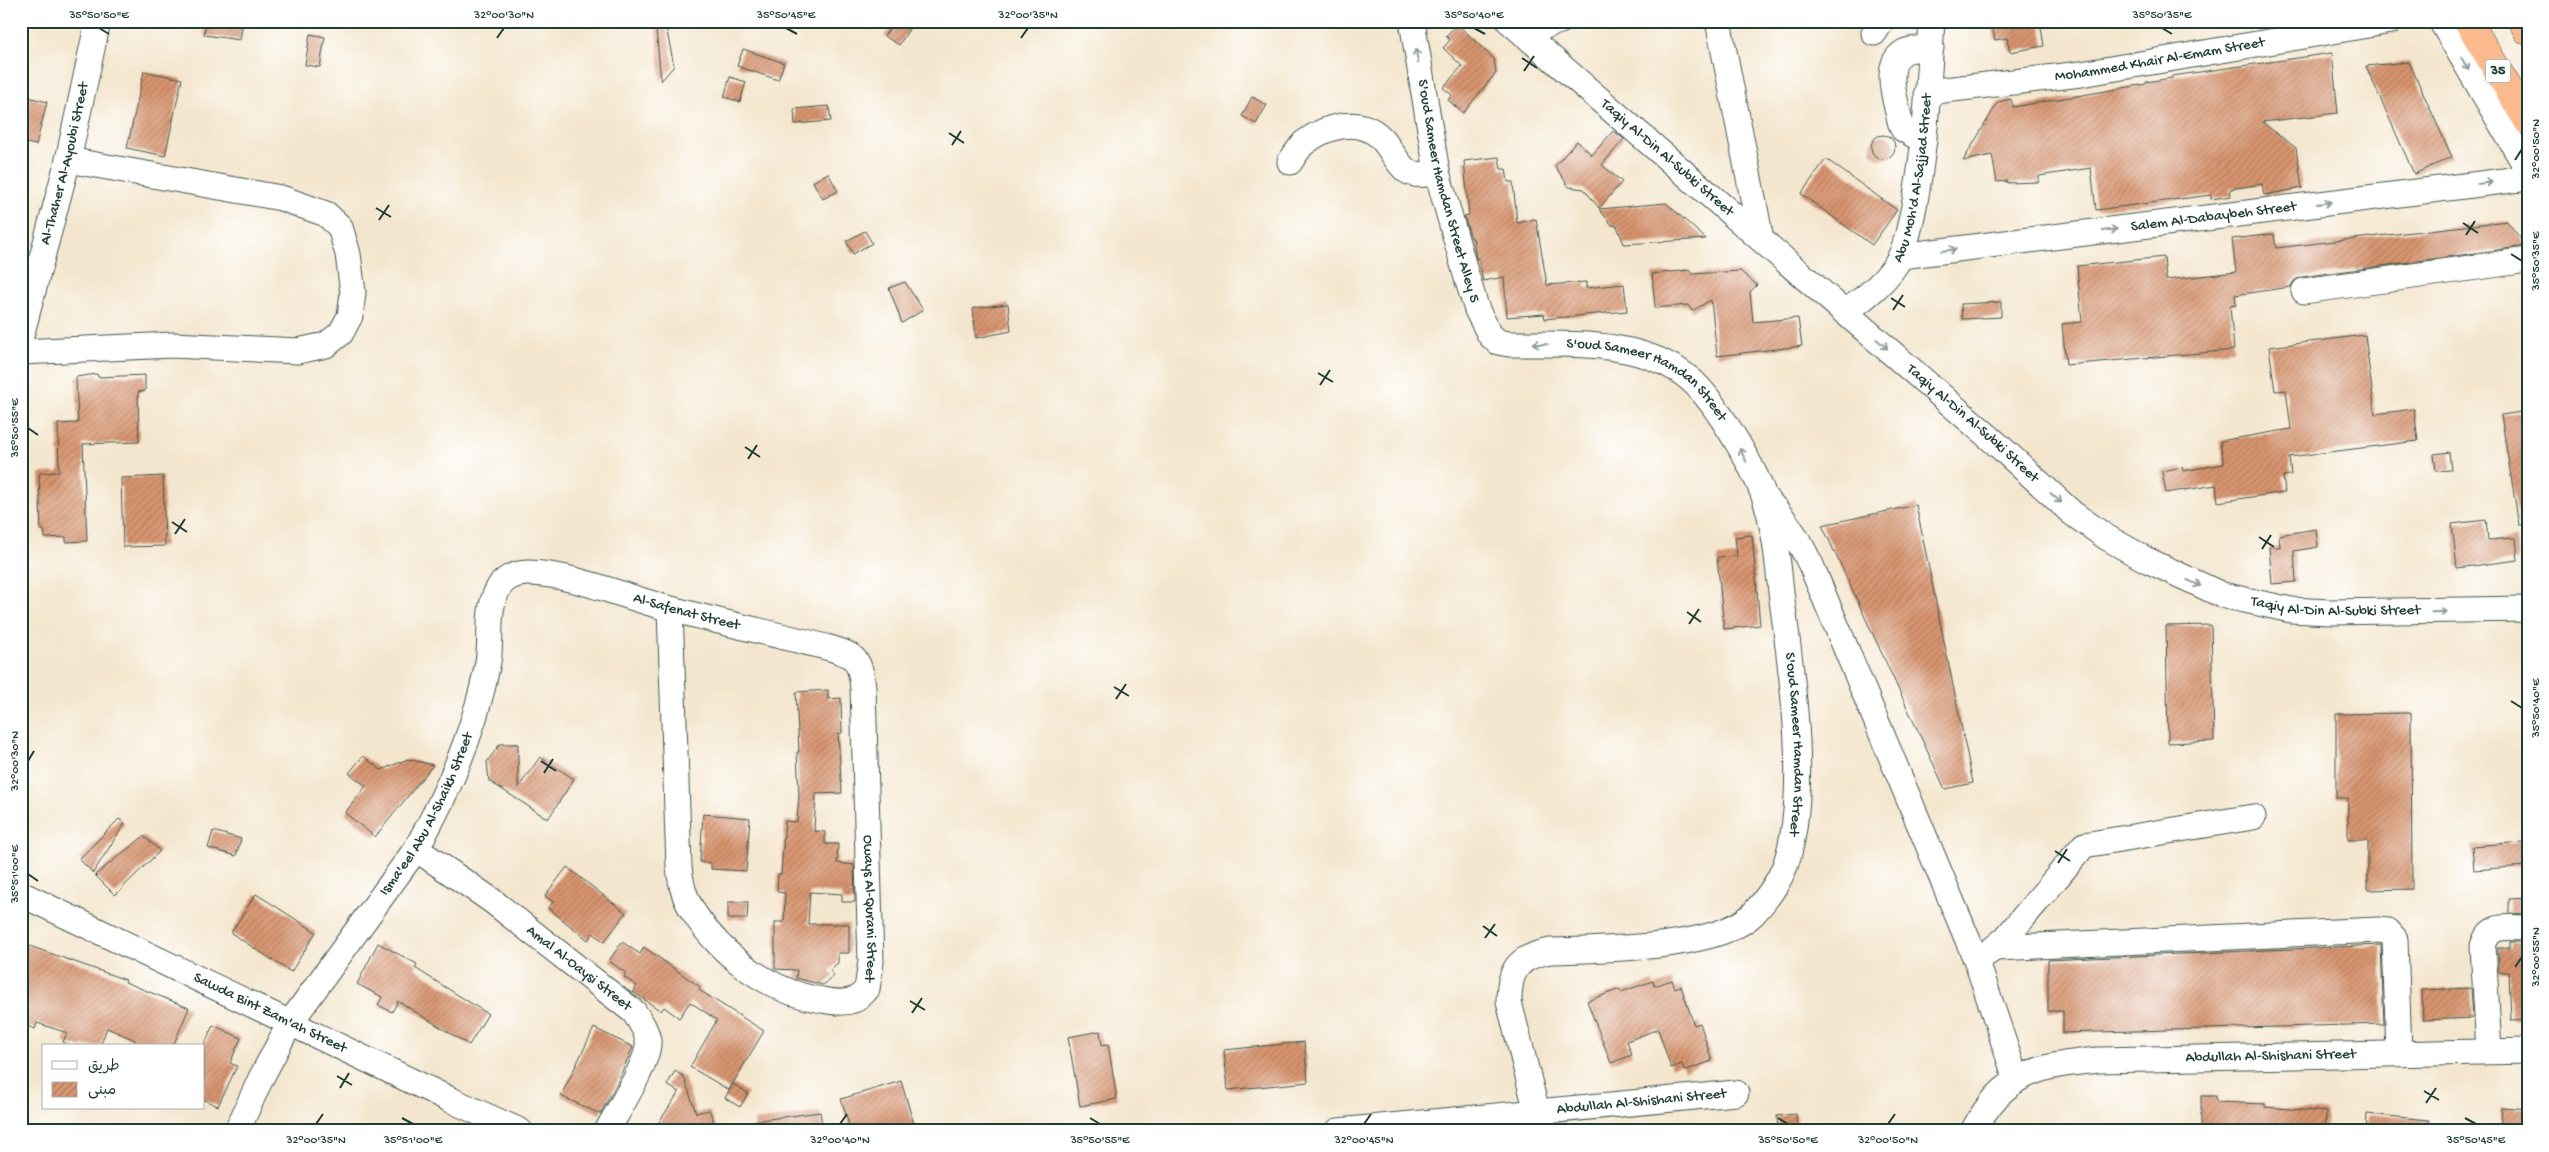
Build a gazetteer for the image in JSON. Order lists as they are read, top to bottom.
{
  "streets": {
    "highway": ["35"],
    "street": [
      "Mohammed Khair Al-Emam Street",
      "Taqiy Al-Din Al-Subki Street",
      "Al-Thaher Al-Ayoubi Street",
      "Abu Moh'd Al-Sajjad Street",
      "S'oud Sameer Hamdan Street Alley 5",
      "Salem Al-Dabaybeh Street",
      "S'oud Sameer Hamdan Street",
      "Al-Safenat Street",
      "Isma'eel Abu Al-Shaikh Street",
      "Oways Al-Qurani Street",
      "Amal Al-Oaysi Street",
      "Sawda Bint Zam'ah Street",
      "Abdullah Al-Shishani Street"
    ]
  },
  "crossings": [
    ["Mohammed Khair Al-Emam Street", "Abu Moh'd Al-Sajjad Street"],
    ["Taqiy Al-Din Al-Subki Street", "Abu Moh'd Al-Sajjad Street"],
    ["Abu Moh'd Al-Sajjad Street", "Salem Al-Dabaybeh Street"],
    ["S'oud Sameer Hamdan Street Alley 5", "S'oud Sameer Hamdan Street"],
    ["S'oud Sameer Hamdan Street", "Abdullah Al-Shishani Street"],
    ["Al-Safenat Street", "Isma'eel Abu Al-Shaikh Street"],
    ["Al-Safenat Street", "Oways Al-Qurani Street"],
    ["Isma'eel Abu Al-Shaikh Street", "Amal Al-Oaysi Street"],
    ["Isma'eel Abu Al-Shaikh Street", "Sawda Bint Zam'ah Street"]
  ],
  "one_way": ["Taqiy Al-Din Al-Subki Street", "S'oud Sameer Hamdan Street Alley 5"],
  "legend": ["طريق", "مبنى"],
  "coordinates": [
    "35°50'50\"E",
    "32°00'30\"N",
    "35°50'45\"E",
    "32°00'35\"N",
    "35°50'40\"E",
    "35°50'35\"E",
    "32°00'50\"N",
    "35°50'55\"E",
    "35°51'00\"E",
    "32°00'55\"N",
    "32°00'40\"N",
    "32°00'45\"N"
  ]
}
